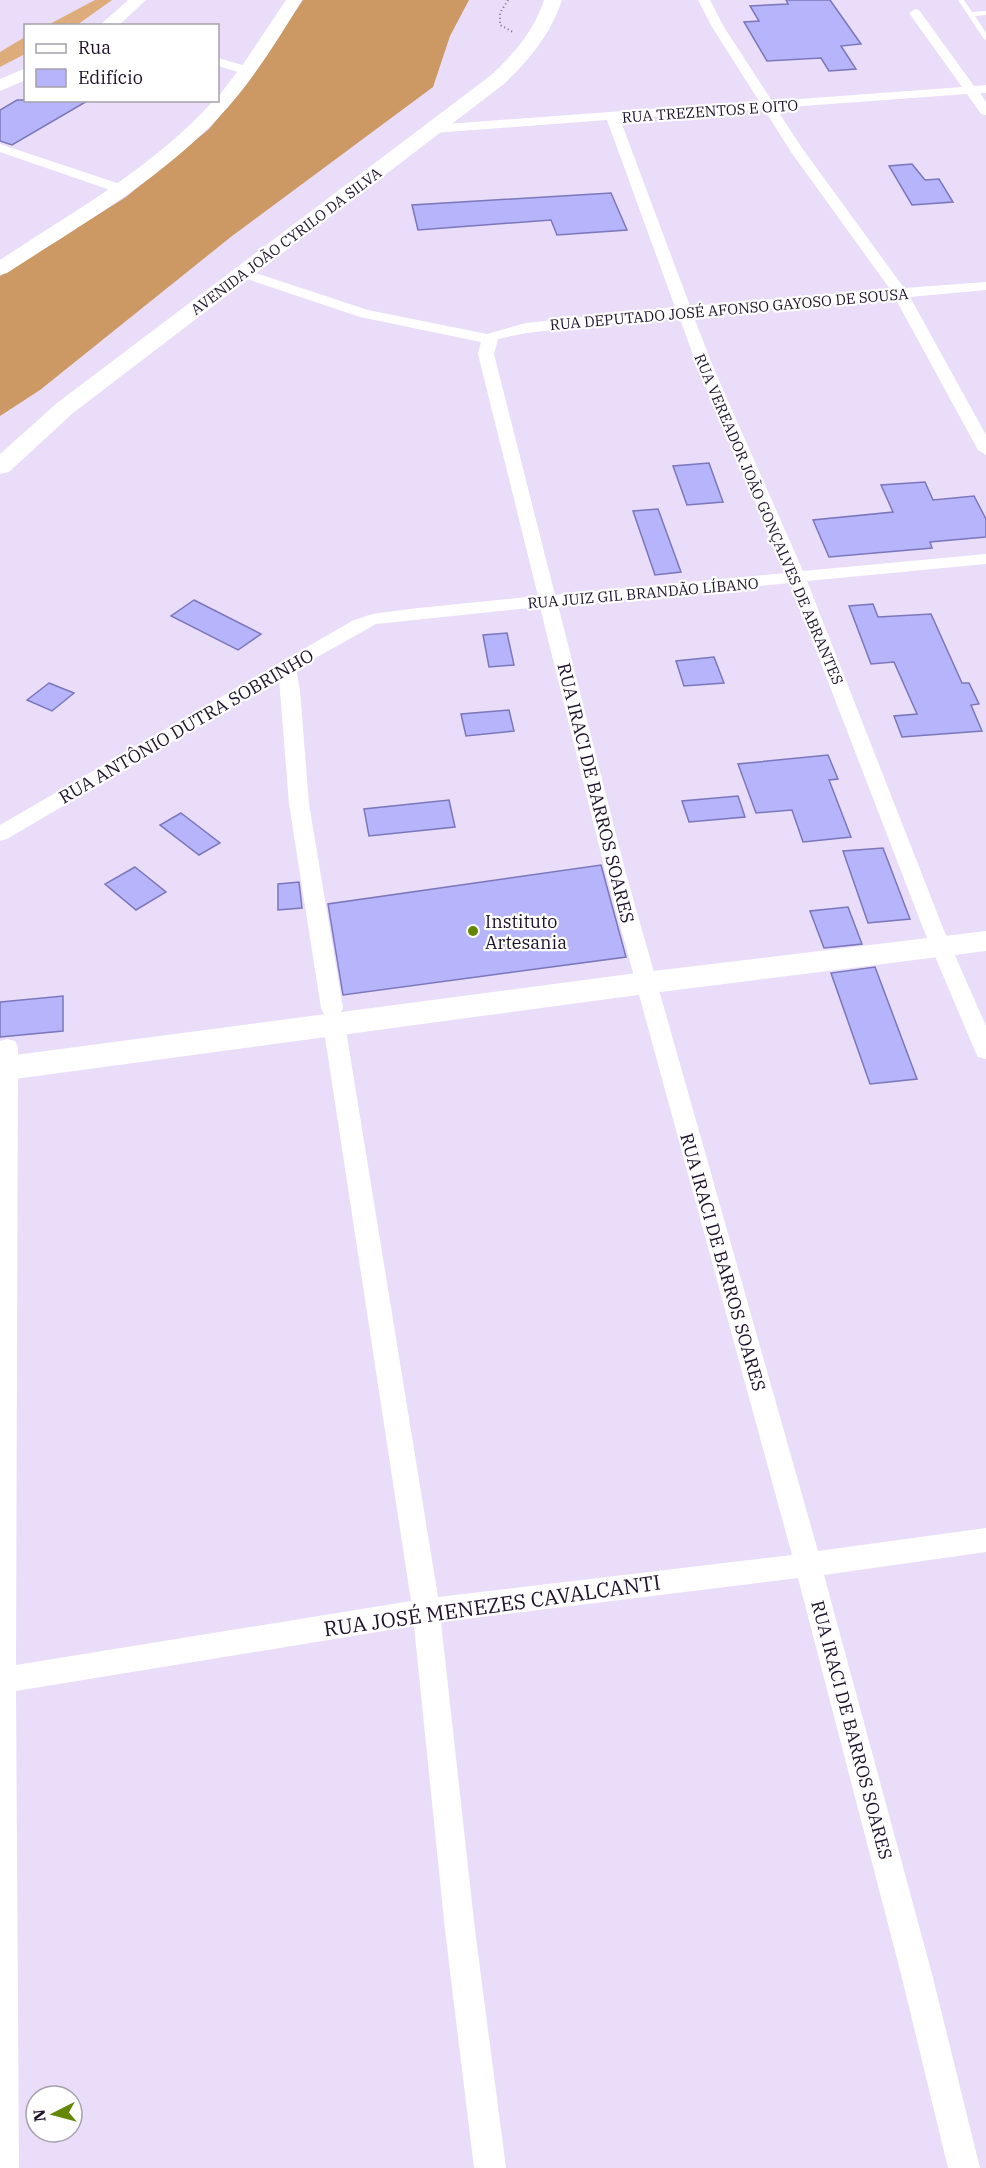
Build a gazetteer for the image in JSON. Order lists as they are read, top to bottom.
{
  "streets": {
    "main road": ["AVENIDA JOÃO CYRILO DA SILVA"],
    "street": [
      "RUA TREZENTOS E OITO",
      "RUA DEPUTADO JOSÉ AFONSO GAYOSO DE SOUSA",
      "RUA VEREADOR JOÃO GONÇALVES DE ABRANTES",
      "RUA JUIZ GIL BRANDÃO LÍBANO",
      "RUA ANTÔNIO DUTRA SOBRINHO",
      "RUA IRACI DE BARROS SOARES",
      "RUA JOSÉ MENEZES CAVALCANTI"
    ]
  },
  "crossings": [
    ["RUA TREZENTOS E OITO", "AVENIDA JOÃO CYRILO DA SILVA"],
    ["RUA TREZENTOS E OITO", "RUA VEREADOR JOÃO GONÇALVES DE ABRANTES"],
    ["RUA DEPUTADO JOSÉ AFONSO GAYOSO DE SOUSA", "RUA VEREADOR JOÃO GONÇALVES DE ABRANTES"],
    ["RUA DEPUTADO JOSÉ AFONSO GAYOSO DE SOUSA", "RUA IRACI DE BARROS SOARES"],
    ["RUA VEREADOR JOÃO GONÇALVES DE ABRANTES", "RUA JUIZ GIL BRANDÃO LÍBANO"],
    ["RUA JUIZ GIL BRANDÃO LÍBANO", "RUA ANTÔNIO DUTRA SOBRINHO"],
    ["RUA JUIZ GIL BRANDÃO LÍBANO", "RUA IRACI DE BARROS SOARES"],
    ["RUA IRACI DE BARROS SOARES", "RUA JOSÉ MENEZES CAVALCANTI"]
  ],
  "places": ["Instituto Artesania"],
  "legend": ["Rua", "Edifício"],
  "north": "left"
}
